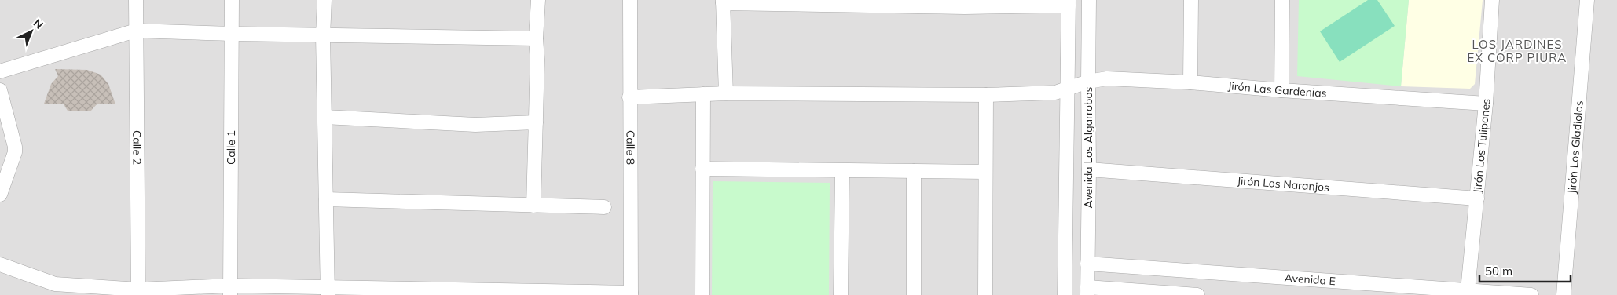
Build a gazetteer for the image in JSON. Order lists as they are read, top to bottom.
{
  "streets": {
    "street": [
      "Jirón Las Gardenias",
      "Jirón Los Tulipanes",
      "Calle 2",
      "Calle 1",
      "Calle 8",
      "Avenida Los Algarrobos",
      "Jirón Los Gladiolos",
      "Jirón Los Naranjos",
      "Avenida E"
    ]
  },
  "crossings": [
    ["Jirón Las Gardenias", "Jirón Los Tulipanes"],
    ["Jirón Las Gardenias", "Calle 8"],
    ["Jirón Las Gardenias", "Avenida Los Algarrobos"],
    ["Jirón Los Tulipanes", "Jirón Los Naranjos"],
    ["Jirón Los Tulipanes", "Avenida E"],
    ["Avenida Los Algarrobos", "Jirón Los Naranjos"],
    ["Avenida Los Algarrobos", "Avenida E"]
  ],
  "districts": ["LOS JARDINES EX CORP PIURA"],
  "scale_bar": "50 m",
  "north": "top right"
}
